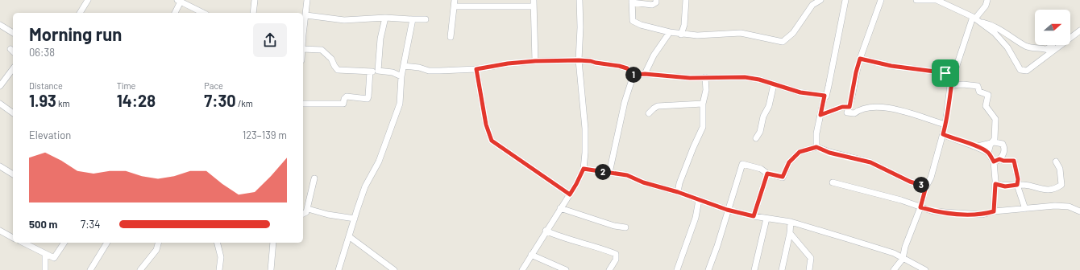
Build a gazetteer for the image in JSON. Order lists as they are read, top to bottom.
{
  "north": "right",
  "page": {
    "heading": ["Morning run", "06:38"],
    "pins": ["1", "2", "3"],
    "stats": [
      ["Distance", "1.93 km"],
      ["Time", "14:28"],
      ["Pace", "7:30 /km"]
    ],
    "chart": ["Elevation", "123–139 m"],
    "list": [
      {
        "name": "500 m",
        "note": "7:34"
      }
    ]
  }
}
